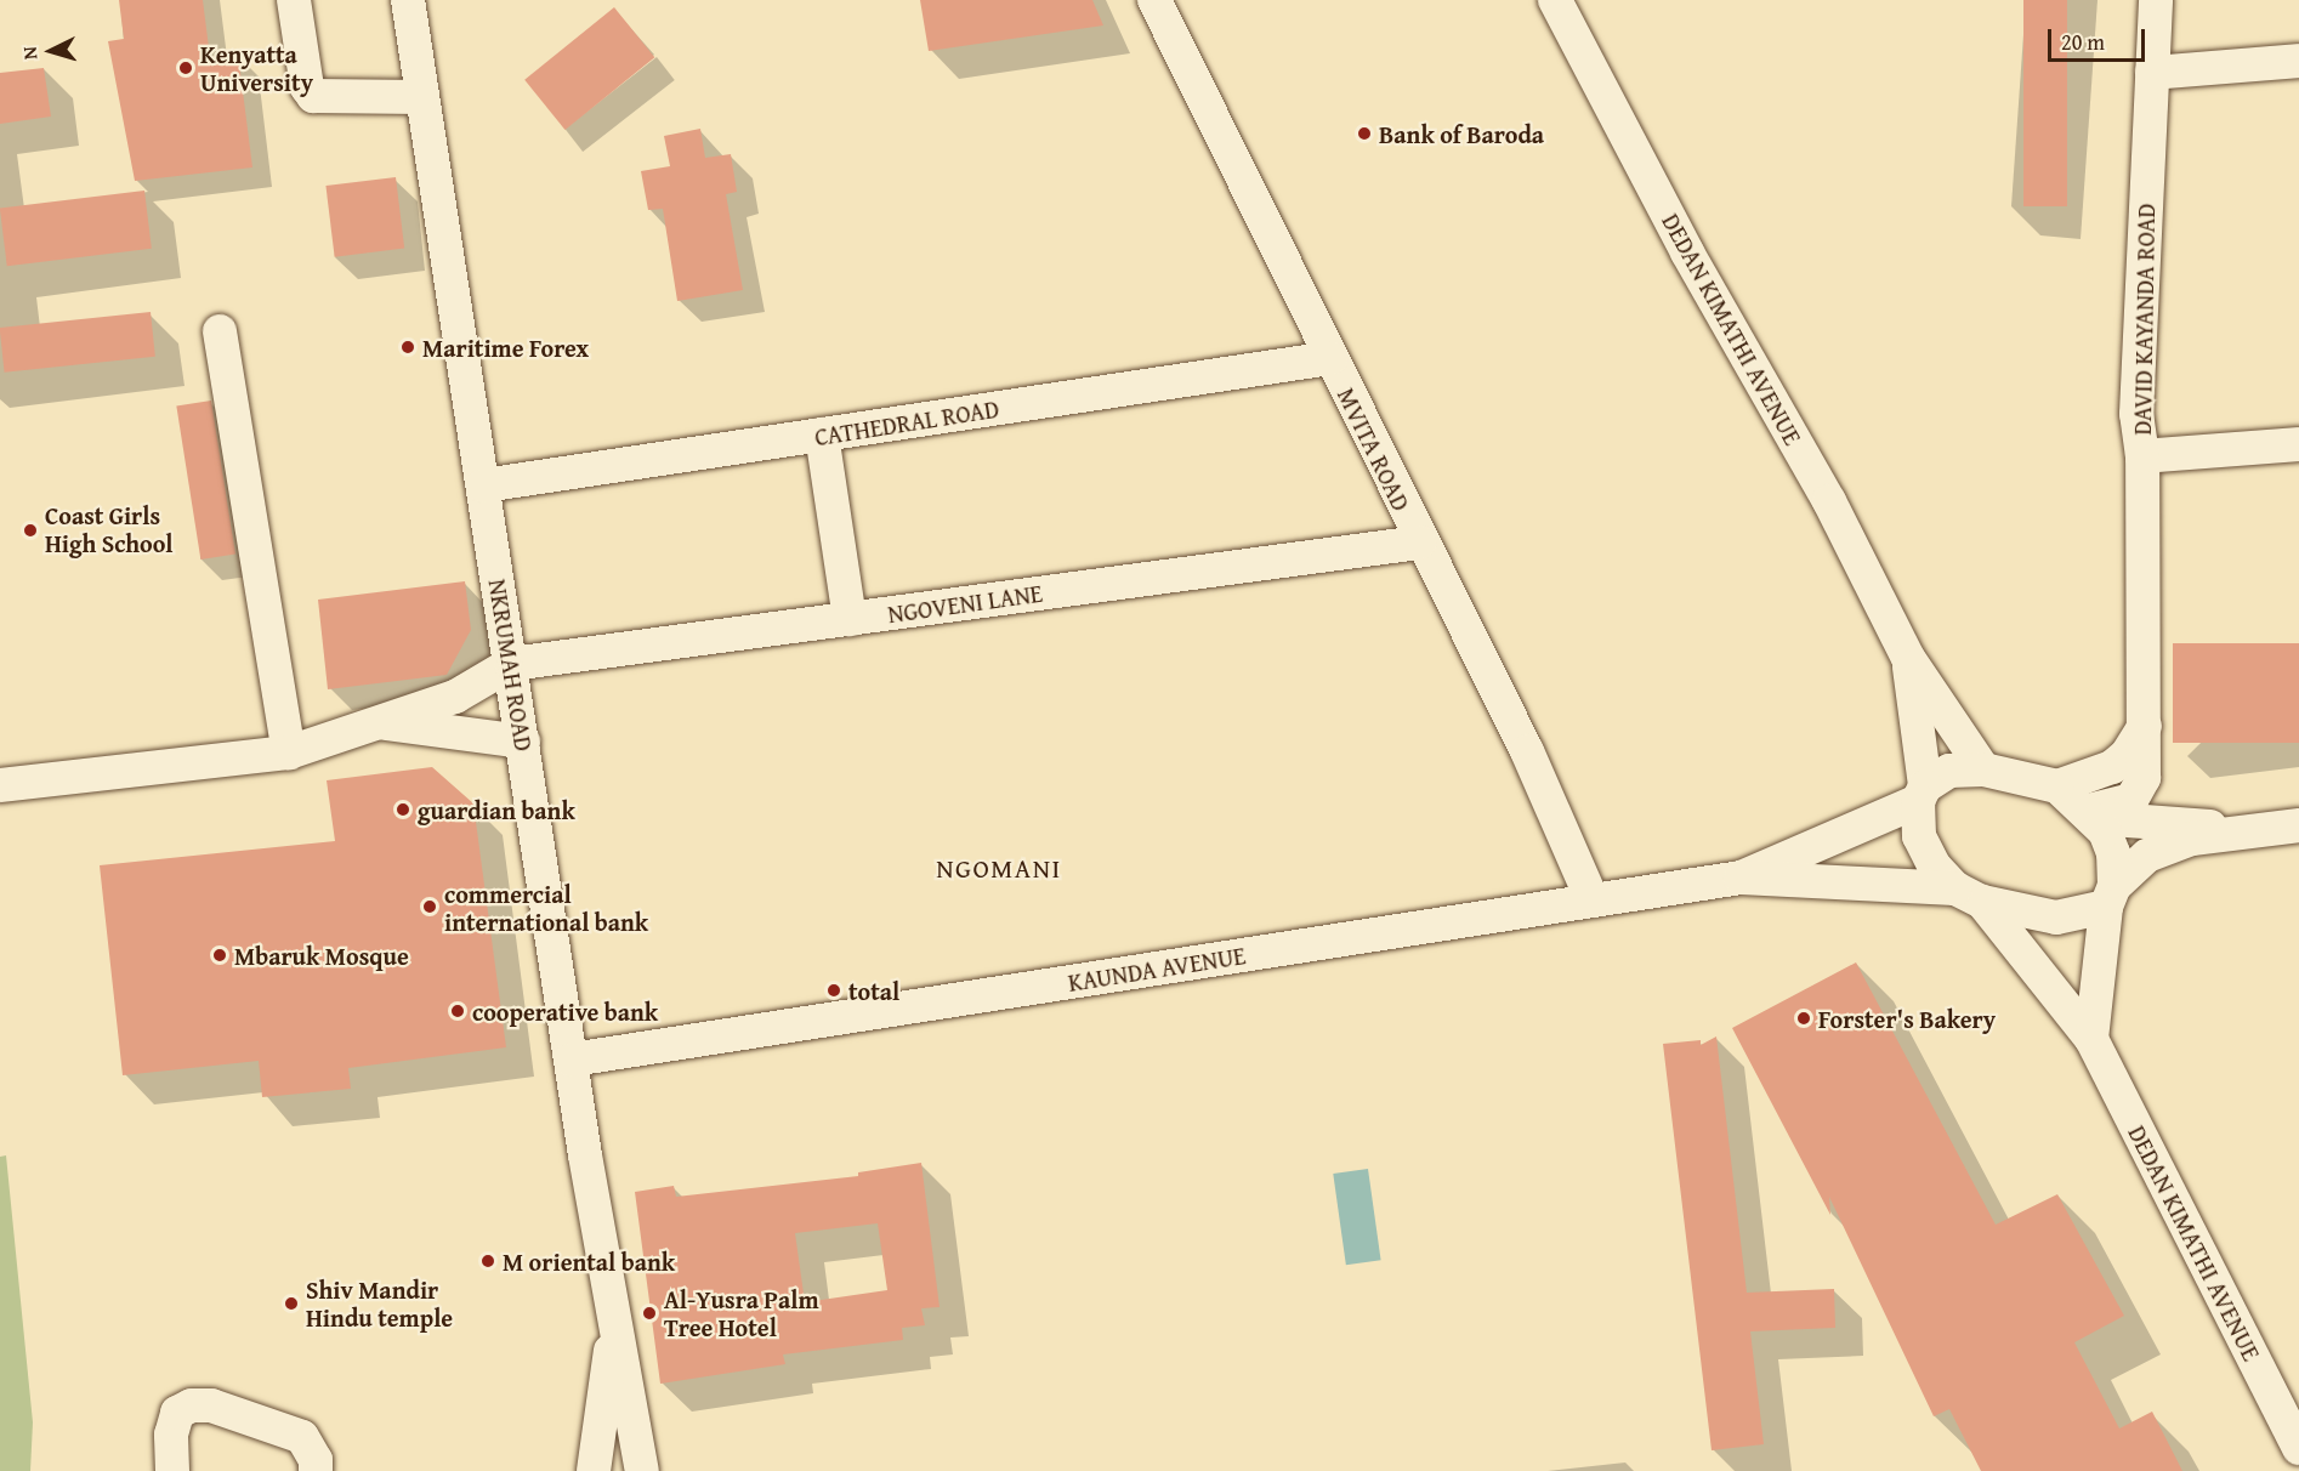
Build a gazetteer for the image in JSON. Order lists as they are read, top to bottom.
{
  "streets": {
    "street": [
      "DAVID KAYANDA ROAD",
      "DEDAN KIMATHI AVENUE",
      "CATHEDRAL ROAD",
      "MVITA ROAD",
      "NGOVENI LANE",
      "NKRUMAH ROAD",
      "KAUNDA AVENUE"
    ]
  },
  "crossings": [
    ["DAVID KAYANDA ROAD", "DEDAN KIMATHI AVENUE"],
    ["CATHEDRAL ROAD", "MVITA ROAD"],
    ["CATHEDRAL ROAD", "NKRUMAH ROAD"],
    ["MVITA ROAD", "NGOVENI LANE"],
    ["MVITA ROAD", "KAUNDA AVENUE"],
    ["NGOVENI LANE", "NKRUMAH ROAD"],
    ["NKRUMAH ROAD", "KAUNDA AVENUE"]
  ],
  "districts": ["NGOMANI"],
  "places": [
    "Kenyatta University",
    "Bank of Baroda",
    "Maritime Forex",
    "Coast Girls High School",
    "guardian bank",
    "commercial international bank",
    "Mbaruk Mosque",
    "total",
    "cooperative bank",
    "Forster's Bakery",
    "M oriental bank",
    "Shiv Mandir Hindu temple",
    "Al-Yusra Palm Tree Hotel"
  ],
  "scale_bar": "20 m",
  "north": "left"
}
